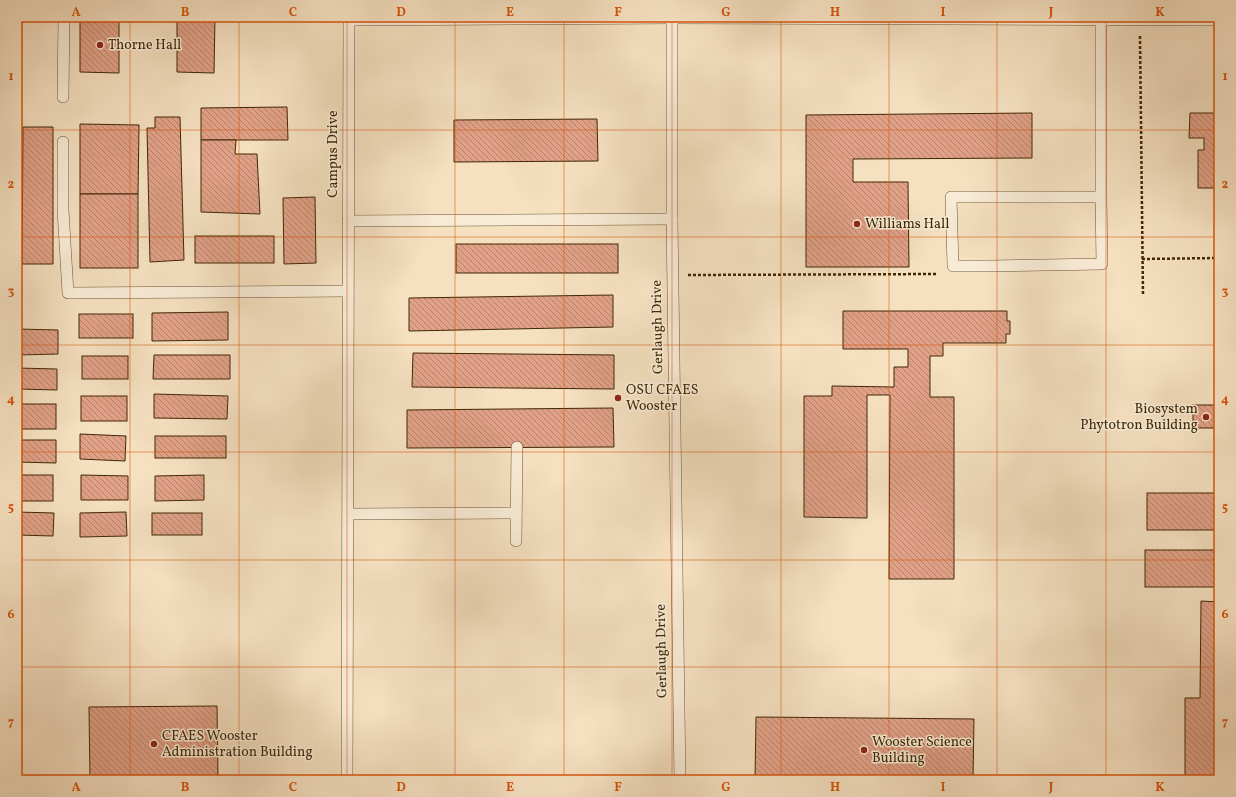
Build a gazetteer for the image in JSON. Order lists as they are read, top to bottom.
{
  "streets": {
    "lane": ["Campus Drive", "Gerlaugh Drive"]
  },
  "places": [
    "Thorne Hall",
    "Williams Hall",
    "OSU CFAES Wooster",
    "Biosystem Phytotron Building",
    "CFAES Wooster Administration Building",
    "Wooster Science Building"
  ],
  "grid": {
    "columns": [
      "A",
      "B",
      "C",
      "D",
      "E",
      "F",
      "G",
      "H",
      "I",
      "J",
      "K"
    ],
    "rows": [
      "1",
      "2",
      "3",
      "4",
      "5",
      "6",
      "7"
    ]
  }
}
